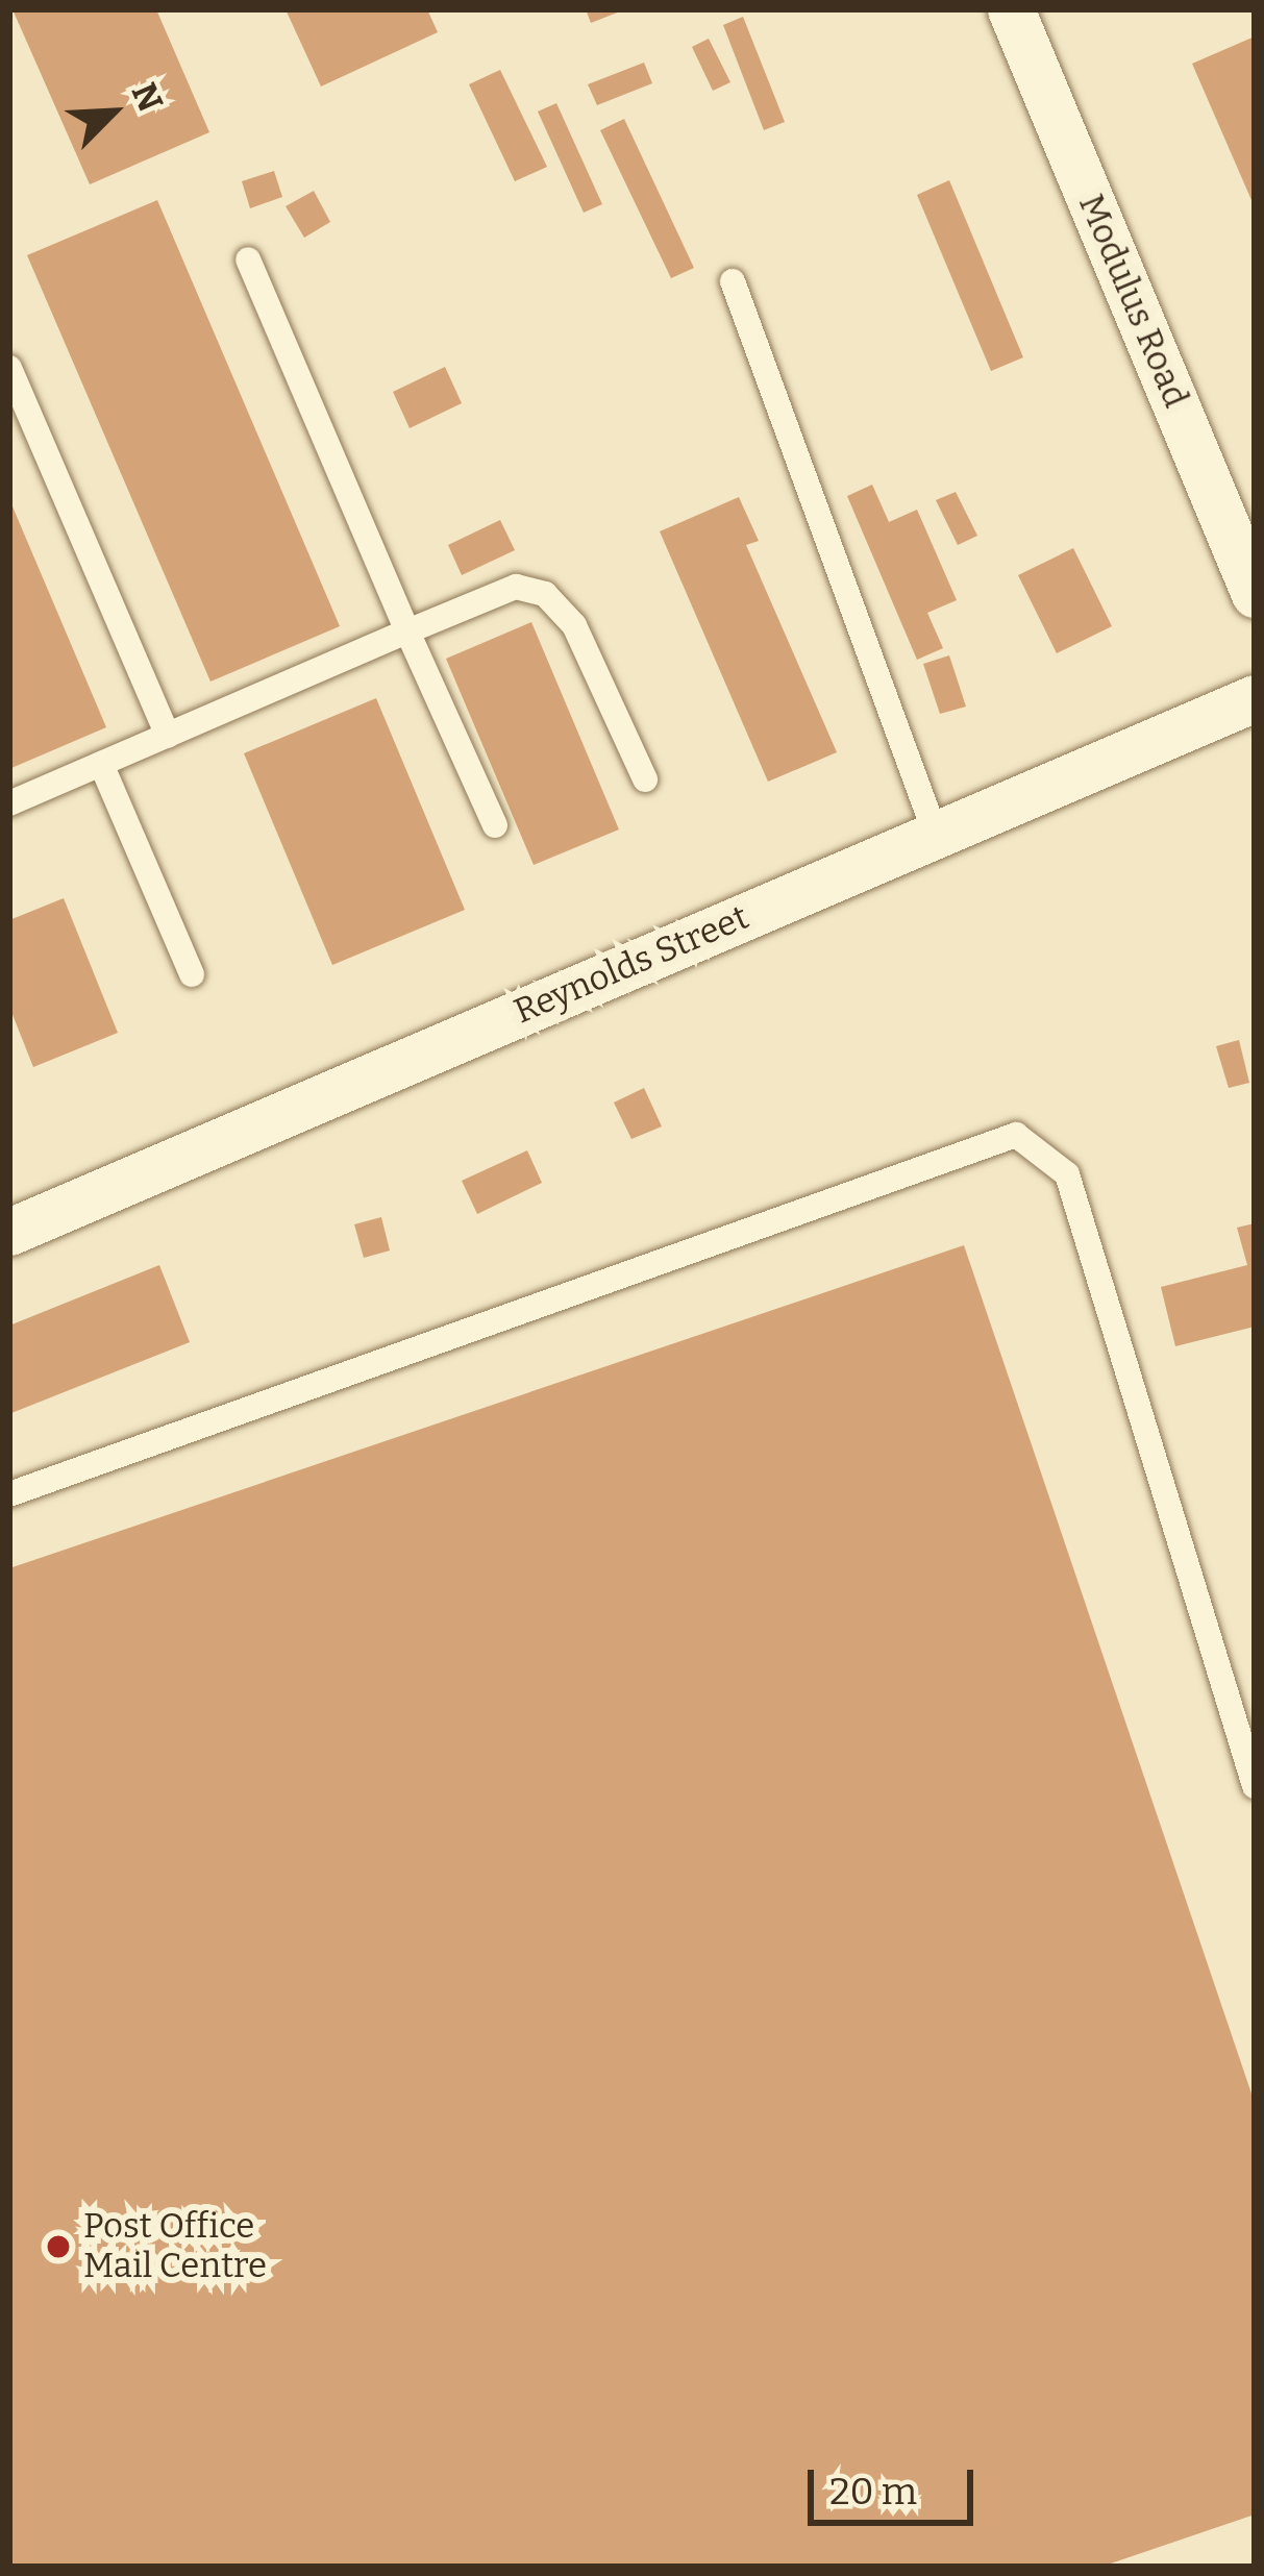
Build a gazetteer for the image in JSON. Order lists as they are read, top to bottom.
{
  "streets": {
    "street": ["Modulus Road", "Reynolds Street"]
  },
  "places": ["Post Office Mail Centre"],
  "scale_bar": "20 m",
  "north": "top right"
}
